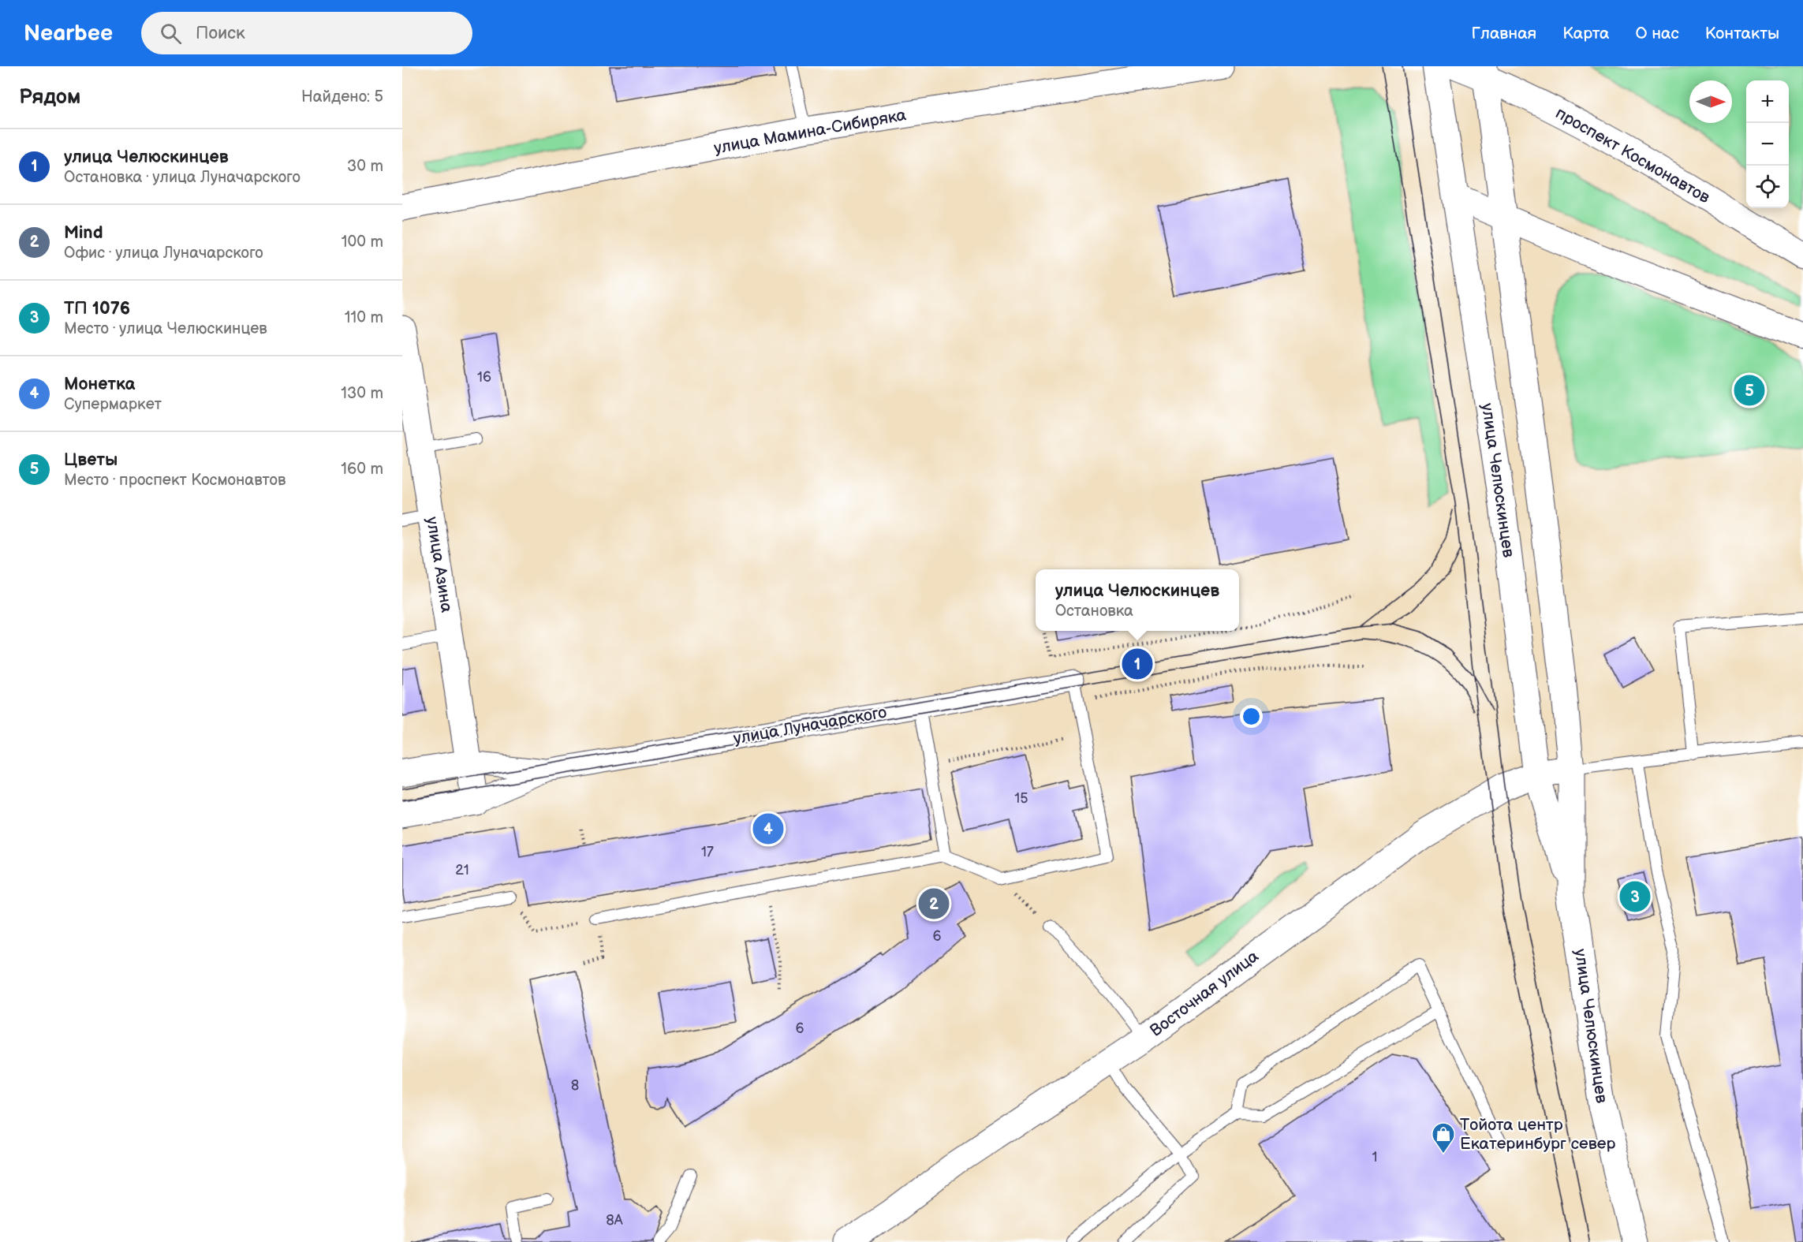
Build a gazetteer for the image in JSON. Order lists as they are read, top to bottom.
{
  "streets": {
    "main road": [
      "улица Мамина-Сибиряка",
      "проспект Космонавтов",
      "улица Челюскинцев",
      "улица Азина",
      "улица Луначарского",
      "Восточная улица"
    ]
  },
  "crossings": [
    ["проспект Космонавтов", "улица Челюскинцев"],
    ["улица Челюскинцев", "Восточная улица"],
    ["улица Азина", "улица Луначарского"]
  ],
  "places": {
    "shop": ["Тойота центр Екатеринбург север"]
  },
  "house_numbers": [
    "16",
    "15",
    "17",
    "21",
    "6",
    "6",
    "8",
    "1",
    "8А"
  ],
  "north": "right",
  "page": {
    "header": "Nearbee",
    "search": "Поиск",
    "nav": [
      "Главная",
      "Карта",
      "О нас",
      "Контакты"
    ],
    "heading": ["Рядом", "Найдено: 5"],
    "map_buttons": ["+", "−"],
    "list": [
      {
        "mark": "1",
        "name": "улица Челюскинцев",
        "note": "Остановка · улица Луначарского",
        "value": "30 m"
      },
      {
        "mark": "2",
        "name": "Mind",
        "note": "Офис · улица Луначарского",
        "value": "100 m"
      },
      {
        "mark": "3",
        "name": "ТП 1076",
        "note": "Место · улица Челюскинцев",
        "value": "110 m"
      },
      {
        "mark": "4",
        "name": "Монетка",
        "note": "Супермаркет",
        "value": "130 m"
      },
      {
        "mark": "5",
        "name": "Цветы",
        "note": "Место · проспект Космонавтов",
        "value": "160 m"
      }
    ],
    "pins": [
      "5",
      "1",
      "4",
      "3",
      "2"
    ],
    "popup": ["улица Челюскинцев", "Остановка"]
  }
}
